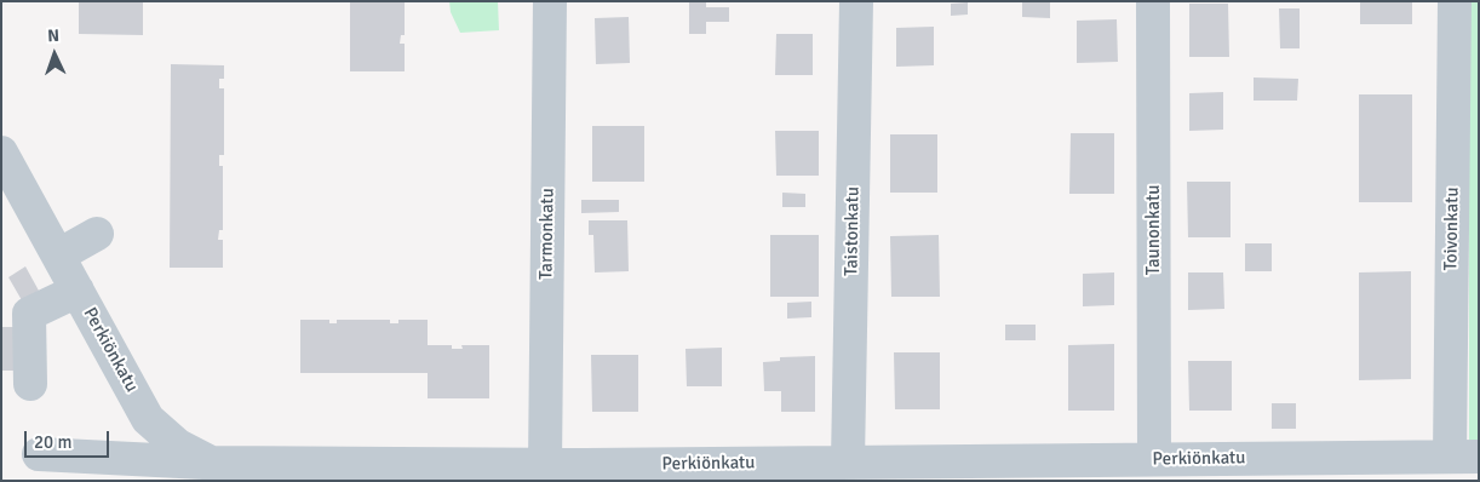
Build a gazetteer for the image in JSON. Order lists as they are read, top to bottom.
{
  "streets": {
    "street": [
      "Toivonkatu",
      "Taunonkatu",
      "Taistonkatu",
      "Tarmonkatu",
      "Perkiönkatu"
    ]
  },
  "crossings": [
    ["Toivonkatu", "Perkiönkatu"],
    ["Taunonkatu", "Perkiönkatu"],
    ["Taistonkatu", "Perkiönkatu"],
    ["Tarmonkatu", "Perkiönkatu"]
  ],
  "scale_bar": "20 m",
  "north": "top"
}
